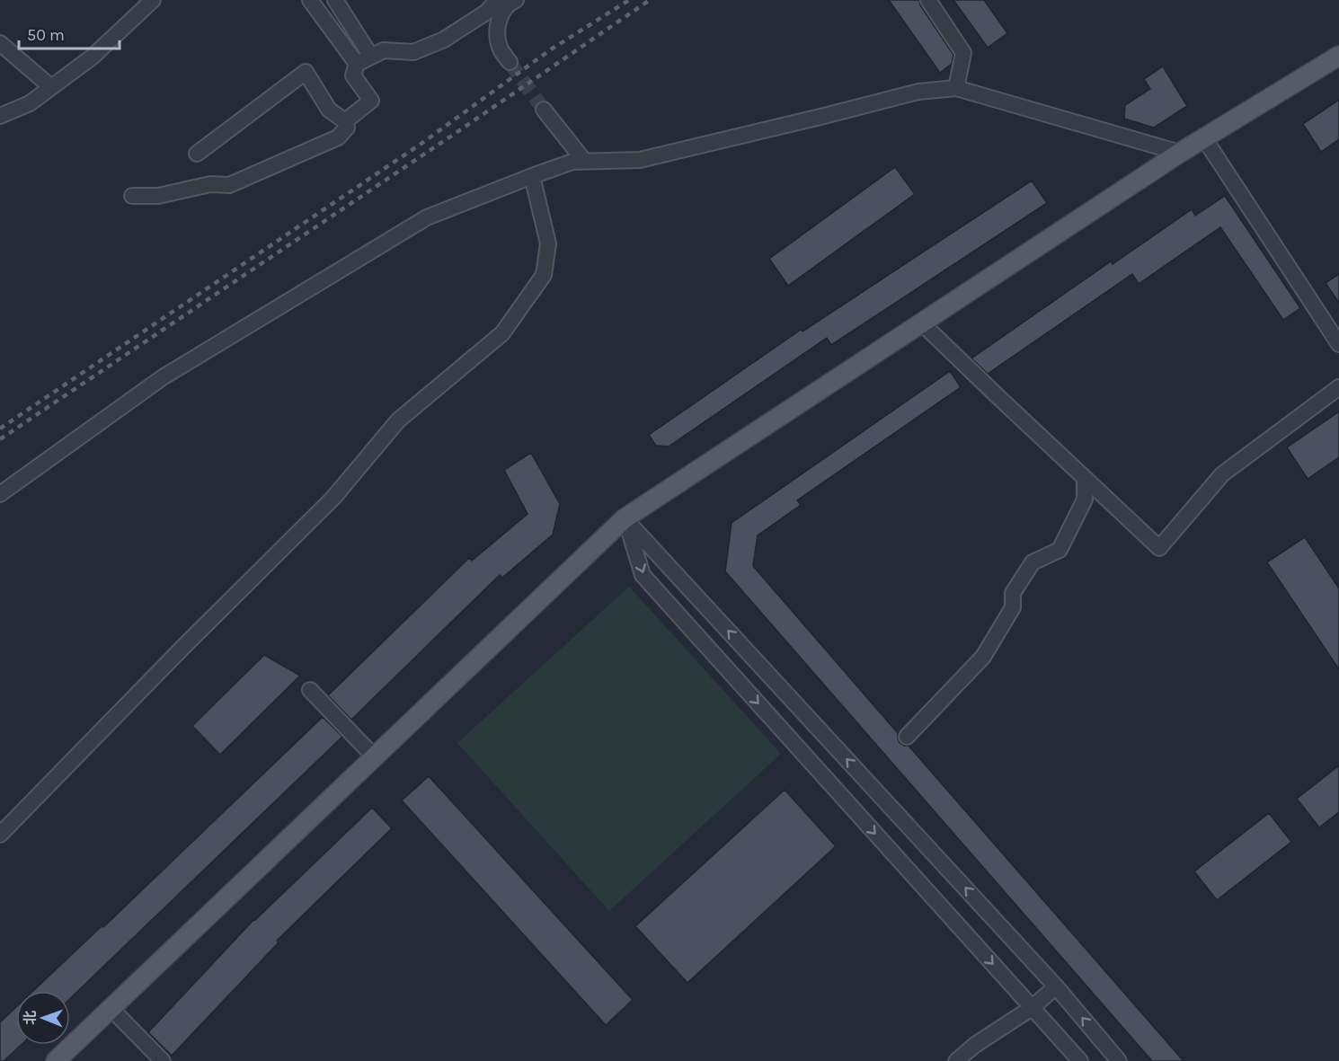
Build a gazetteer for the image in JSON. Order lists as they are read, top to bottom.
{
  "scale_bar": "50 m",
  "north": "left"
}
